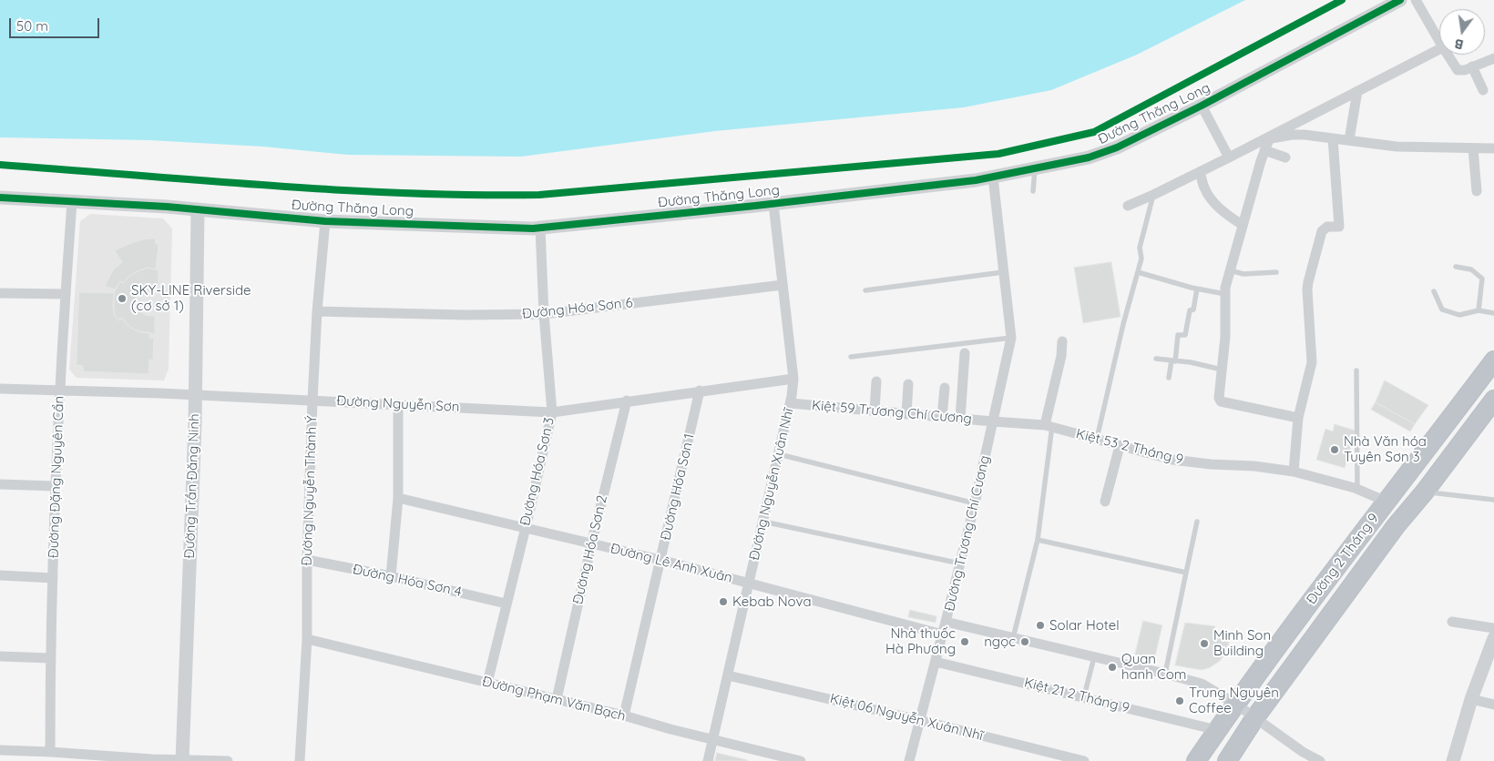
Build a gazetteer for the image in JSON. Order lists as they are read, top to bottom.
{
  "streets": {
    "highway": ["Đường 2 Tháng 9"],
    "street": [
      "Đường Thăng Long",
      "Đường Hóa Sơn 6",
      "Đường Nguyễn Sơn",
      "Kiệt 59 Trương Chí Cương",
      "Kiệt 53 2 Tháng 9",
      "Đường Hóa Sơn 3",
      "Đường Đặng Nguyên Cẩn",
      "Đường Nguyễn Xuân Nhĩ",
      "Đường Trần Đăng Ninh",
      "Đường Hóa Sơn 1",
      "Đường Nguyễn Thành Ý",
      "Đường Trương Chí Cương",
      "Đường Hóa Sơn 2",
      "Đường Lê Anh Xuân",
      "Đường Hóa Sơn 4",
      "Kiệt 21 2 Tháng 9",
      "Đường Phạm Văn Bạch",
      "Kiệt 06 Nguyễn Xuân Nhĩ"
    ]
  },
  "crossings": [
    ["Đường Thăng Long", "Đường Hóa Sơn 3"],
    ["Đường Thăng Long", "Đường Đặng Nguyên Cẩn"],
    ["Đường Thăng Long", "Đường Nguyễn Xuân Nhĩ"],
    ["Đường Thăng Long", "Đường Trần Đăng Ninh"],
    ["Đường Thăng Long", "Đường Nguyễn Thành Ý"],
    ["Đường Thăng Long", "Đường Trương Chí Cương"],
    ["Đường Hóa Sơn 6", "Đường Hóa Sơn 3"],
    ["Đường Hóa Sơn 6", "Đường Nguyễn Xuân Nhĩ"],
    ["Đường Hóa Sơn 6", "Đường Nguyễn Thành Ý"],
    ["Đường Nguyễn Sơn", "Đường Hóa Sơn 3"],
    ["Đường Nguyễn Sơn", "Đường Đặng Nguyên Cẩn"],
    ["Đường Nguyễn Sơn", "Đường Nguyễn Xuân Nhĩ"],
    ["Đường Nguyễn Sơn", "Đường Trần Đăng Ninh"],
    ["Đường Nguyễn Sơn", "Đường Hóa Sơn 1"],
    ["Đường Nguyễn Sơn", "Đường Nguyễn Thành Ý"],
    ["Đường Nguyễn Sơn", "Đường Hóa Sơn 2"],
    ["Kiệt 59 Trương Chí Cương", "Kiệt 53 2 Tháng 9"],
    ["Kiệt 59 Trương Chí Cương", "Đường Nguyễn Xuân Nhĩ"],
    ["Kiệt 59 Trương Chí Cương", "Đường Trương Chí Cương"],
    ["Kiệt 53 2 Tháng 9", "Đường Trương Chí Cương"],
    ["Kiệt 53 2 Tháng 9", "Đường 2 Tháng 9"],
    ["Đường Hóa Sơn 3", "Đường Lê Anh Xuân"],
    ["Đường Hóa Sơn 3", "Đường Hóa Sơn 4"],
    ["Đường Hóa Sơn 3", "Đường Phạm Văn Bạch"],
    ["Đường Nguyễn Xuân Nhĩ", "Đường Lê Anh Xuân"],
    ["Đường Nguyễn Xuân Nhĩ", "Đường Phạm Văn Bạch"],
    ["Đường Nguyễn Xuân Nhĩ", "Kiệt 06 Nguyễn Xuân Nhĩ"],
    ["Đường Hóa Sơn 1", "Đường Lê Anh Xuân"],
    ["Đường Hóa Sơn 1", "Đường Phạm Văn Bạch"],
    ["Đường Nguyễn Thành Ý", "Đường Hóa Sơn 4"],
    ["Đường Nguyễn Thành Ý", "Đường Phạm Văn Bạch"],
    ["Đường Trương Chí Cương", "Đường 2 Tháng 9"],
    ["Đường Hóa Sơn 2", "Đường Lê Anh Xuân"],
    ["Đường Hóa Sơn 2", "Đường Phạm Văn Bạch"],
    ["Đường 2 Tháng 9", "Kiệt 21 2 Tháng 9"]
  ],
  "places": [
    "SKY-LINE Riverside (cơ sở 1)",
    "Nhà Văn hóa Tuyên Sơn 3",
    "Kebab Nova",
    "Solar Hotel",
    "Nhà thuốc Hà Phương",
    "ngọc",
    "Minh Son Building",
    "Quan hanh Com",
    "Trung Nguyên Coffee"
  ],
  "scale_bar": "50 m",
  "north": "bottom"
}
